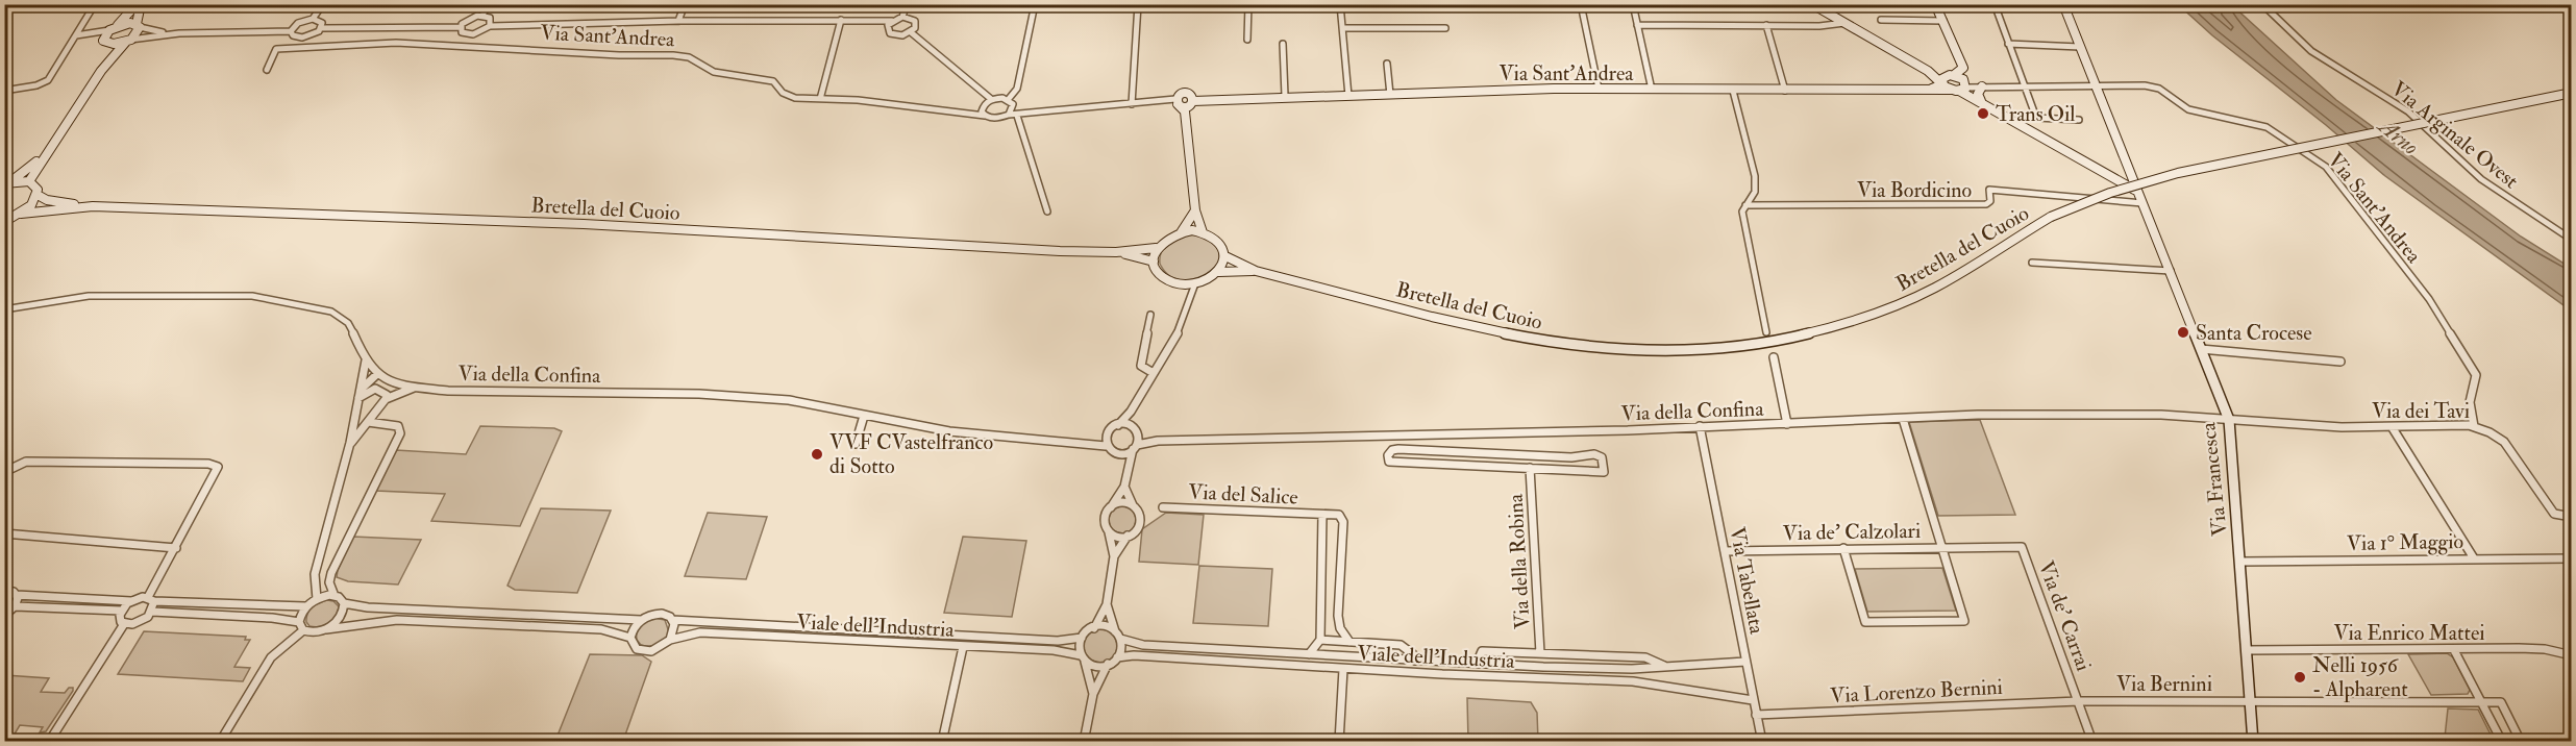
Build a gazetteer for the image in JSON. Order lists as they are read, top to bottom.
{
  "streets": {
    "main road": ["Via Sant'Andrea", "Bretella del Cuoio", "Via Francesca"],
    "street": [
      "Via Arginale Ovest",
      "Via Bordicino",
      "Via della Confina",
      "Via dei Tavi",
      "Via del Salice",
      "Via de’ Calzolari",
      "Via 1° Maggio",
      "Via della Robina",
      "Via Tabellata",
      "Via de’ Carrai",
      "Viale dell'Industria",
      "Via Enrico Mattei",
      "Via Bernini",
      "Via Lorenzo Bernini"
    ]
  },
  "crossings": [
    ["Via Sant'Andrea", "Via dei Tavi"],
    ["Via Sant'Andrea", "Via Francesca"],
    ["Via Bordicino", "Via Francesca"],
    ["Via della Confina", "Via dei Tavi"],
    ["Via della Confina", "Via Francesca"],
    ["Via della Confina", "Via Tabellata"],
    ["Via dei Tavi", "Via Francesca"],
    ["Via Francesca", "Via 1° Maggio"],
    ["Via Francesca", "Via Enrico Mattei"],
    ["Via Francesca", "Via Bernini"],
    ["Via de’ Calzolari", "Via Tabellata"],
    ["Via de’ Calzolari", "Via de’ Carrai"],
    ["Via Tabellata", "Viale dell'Industria"],
    ["Via Tabellata", "Via Lorenzo Bernini"],
    ["Via de’ Carrai", "Via Bernini"],
    ["Via de’ Carrai", "Via Lorenzo Bernini"],
    ["Via Bernini", "Via Lorenzo Bernini"]
  ],
  "water": ["Arno"],
  "places": [
    "Trans Oil",
    "Santa Crocese",
    "VVF CVastelfranco di Sotto",
    "Nelli 1956 - Alpharent"
  ]
}
